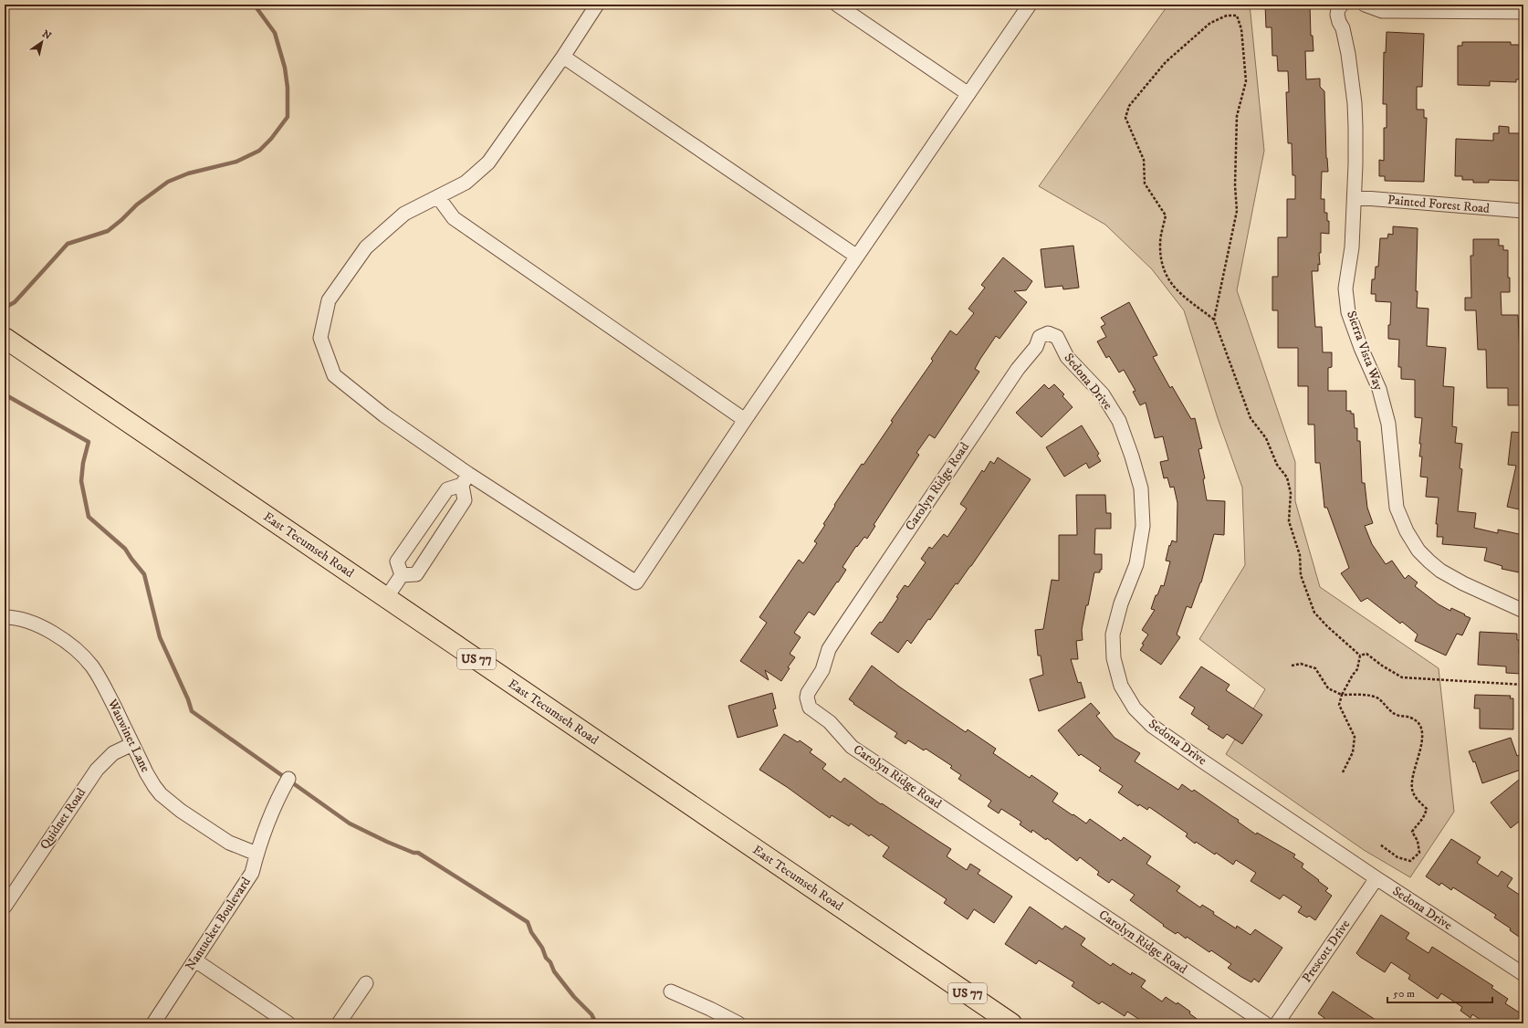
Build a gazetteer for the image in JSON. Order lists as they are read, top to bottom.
{
  "streets": {
    "main road": ["East Tecumseh Road", "US 77"],
    "street": [
      "Painted Forest Road",
      "Sierra Vista Way",
      "Sedona Drive",
      "Carolyn Ridge Road",
      "Wauwinet Lane",
      "Quidnet Road",
      "Nantucket Boulevard",
      "Prescott Drive"
    ]
  },
  "crossings": [
    ["Painted Forest Road", "Sierra Vista Way"],
    ["Sedona Drive", "Carolyn Ridge Road"],
    ["Sedona Drive", "Prescott Drive"],
    ["Wauwinet Lane", "Quidnet Road"],
    ["Wauwinet Lane", "Nantucket Boulevard"]
  ],
  "scale_bar": "50 m",
  "north": "top right"
}
